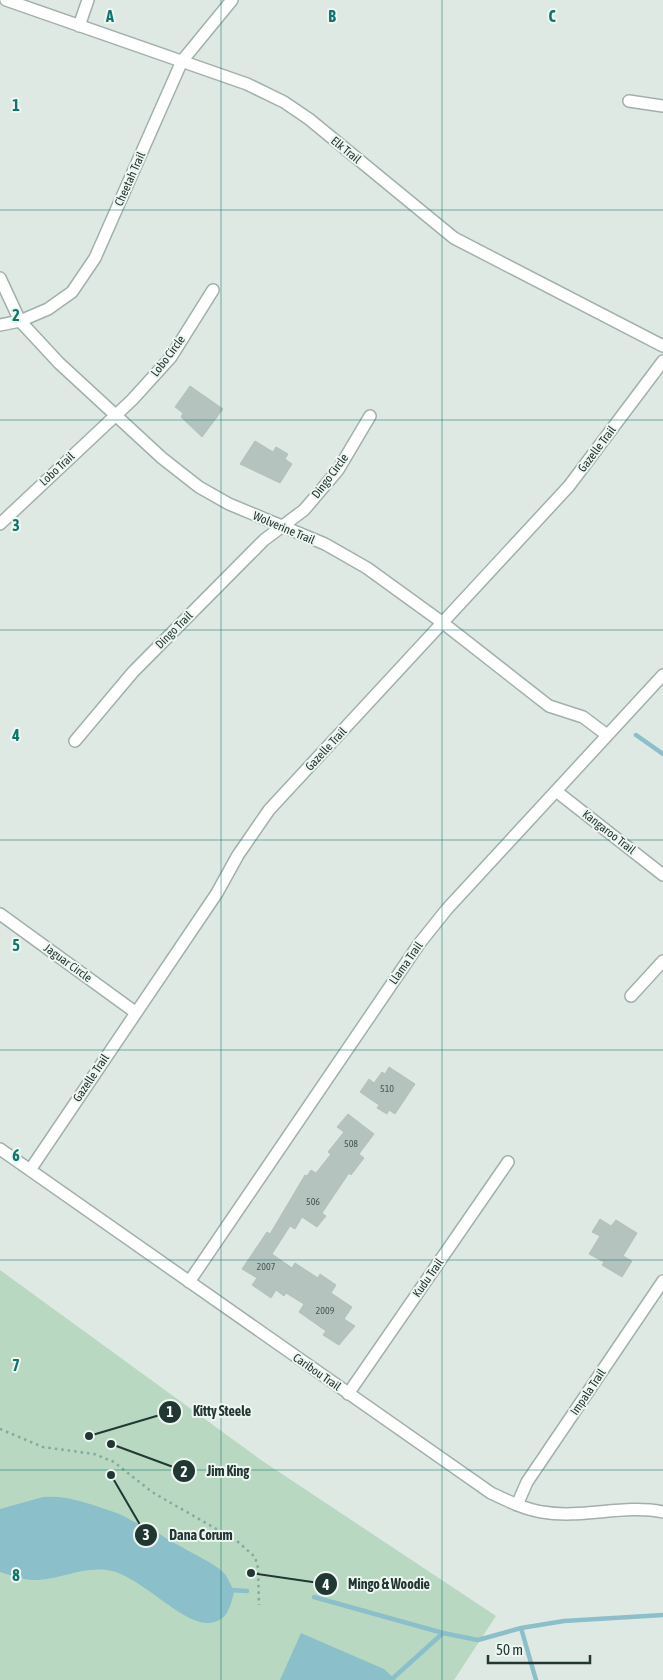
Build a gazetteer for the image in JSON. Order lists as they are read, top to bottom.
{
  "streets": {
    "street": [
      "Elk Trail",
      "Cheetah Trail",
      "Lobo Circle",
      "Gazelle Trail",
      "Lobo Trail",
      "Dingo Circle",
      "Wolverine Trail",
      "Dingo Trail",
      "Kangaroo Trail",
      "Jaguar Circle",
      "Llama Trail",
      "Kudu Trail",
      "Caribou Trail",
      "Impala Trail"
    ]
  },
  "crossings": [
    ["Elk Trail", "Cheetah Trail"],
    ["Cheetah Trail", "Wolverine Trail"],
    ["Lobo Circle", "Lobo Trail"],
    ["Lobo Circle", "Wolverine Trail"],
    ["Gazelle Trail", "Wolverine Trail"],
    ["Gazelle Trail", "Jaguar Circle"],
    ["Gazelle Trail", "Caribou Trail"],
    ["Lobo Trail", "Wolverine Trail"],
    ["Dingo Circle", "Wolverine Trail"],
    ["Dingo Circle", "Dingo Trail"],
    ["Wolverine Trail", "Dingo Trail"],
    ["Wolverine Trail", "Llama Trail"],
    ["Kangaroo Trail", "Llama Trail"],
    ["Llama Trail", "Caribou Trail"],
    ["Kudu Trail", "Caribou Trail"],
    ["Caribou Trail", "Impala Trail"]
  ],
  "places": [
    "Kitty Steele",
    "Jim King",
    "Dana Corum",
    "Mingo & Woodie"
  ],
  "house_numbers": [
    "510",
    "508",
    "506",
    "2007",
    "2009"
  ],
  "scale_bar": "50 m",
  "grid": {
    "columns": ["A", "B", "C"],
    "rows": [
      "1",
      "2",
      "3",
      "4",
      "5",
      "6",
      "7",
      "8"
    ]
  }
}
